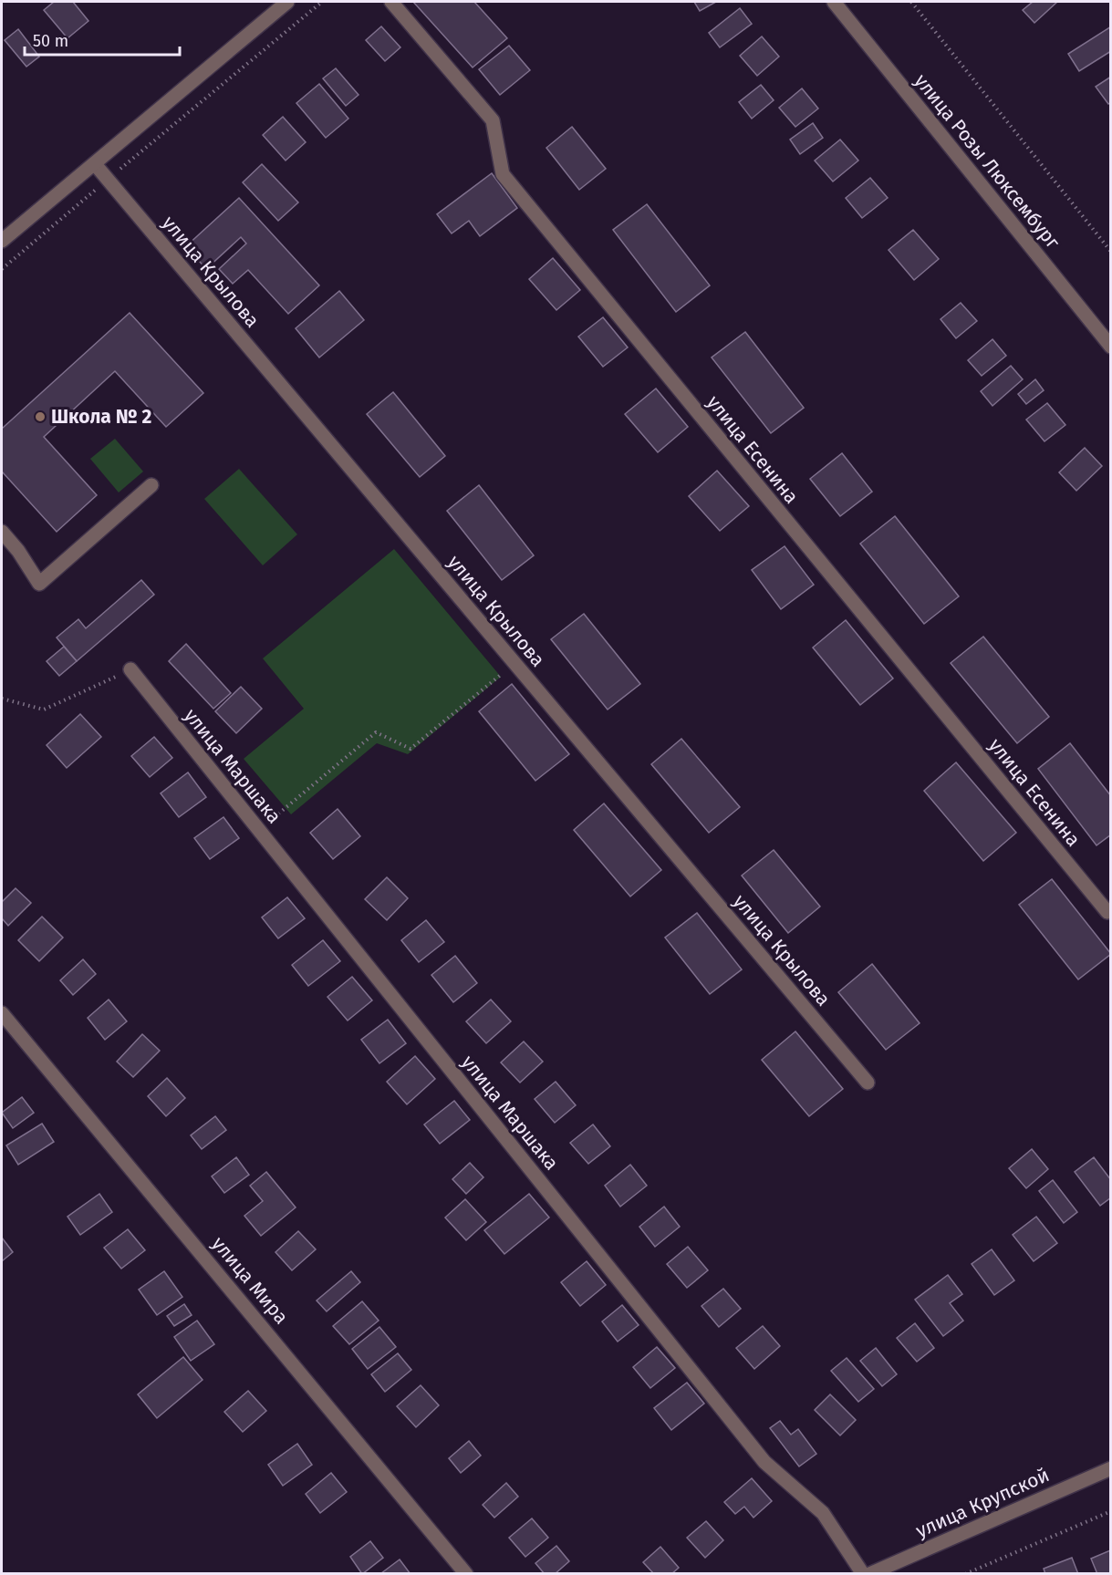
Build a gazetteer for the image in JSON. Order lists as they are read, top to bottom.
{
  "streets": {
    "street": [
      "улица Розы Люксембург",
      "улица Крылова",
      "улица Есенина",
      "улица Маршака",
      "улица Мира",
      "улица Крупской"
    ]
  },
  "places": ["Школа № 2"],
  "scale_bar": "50 m"
}
